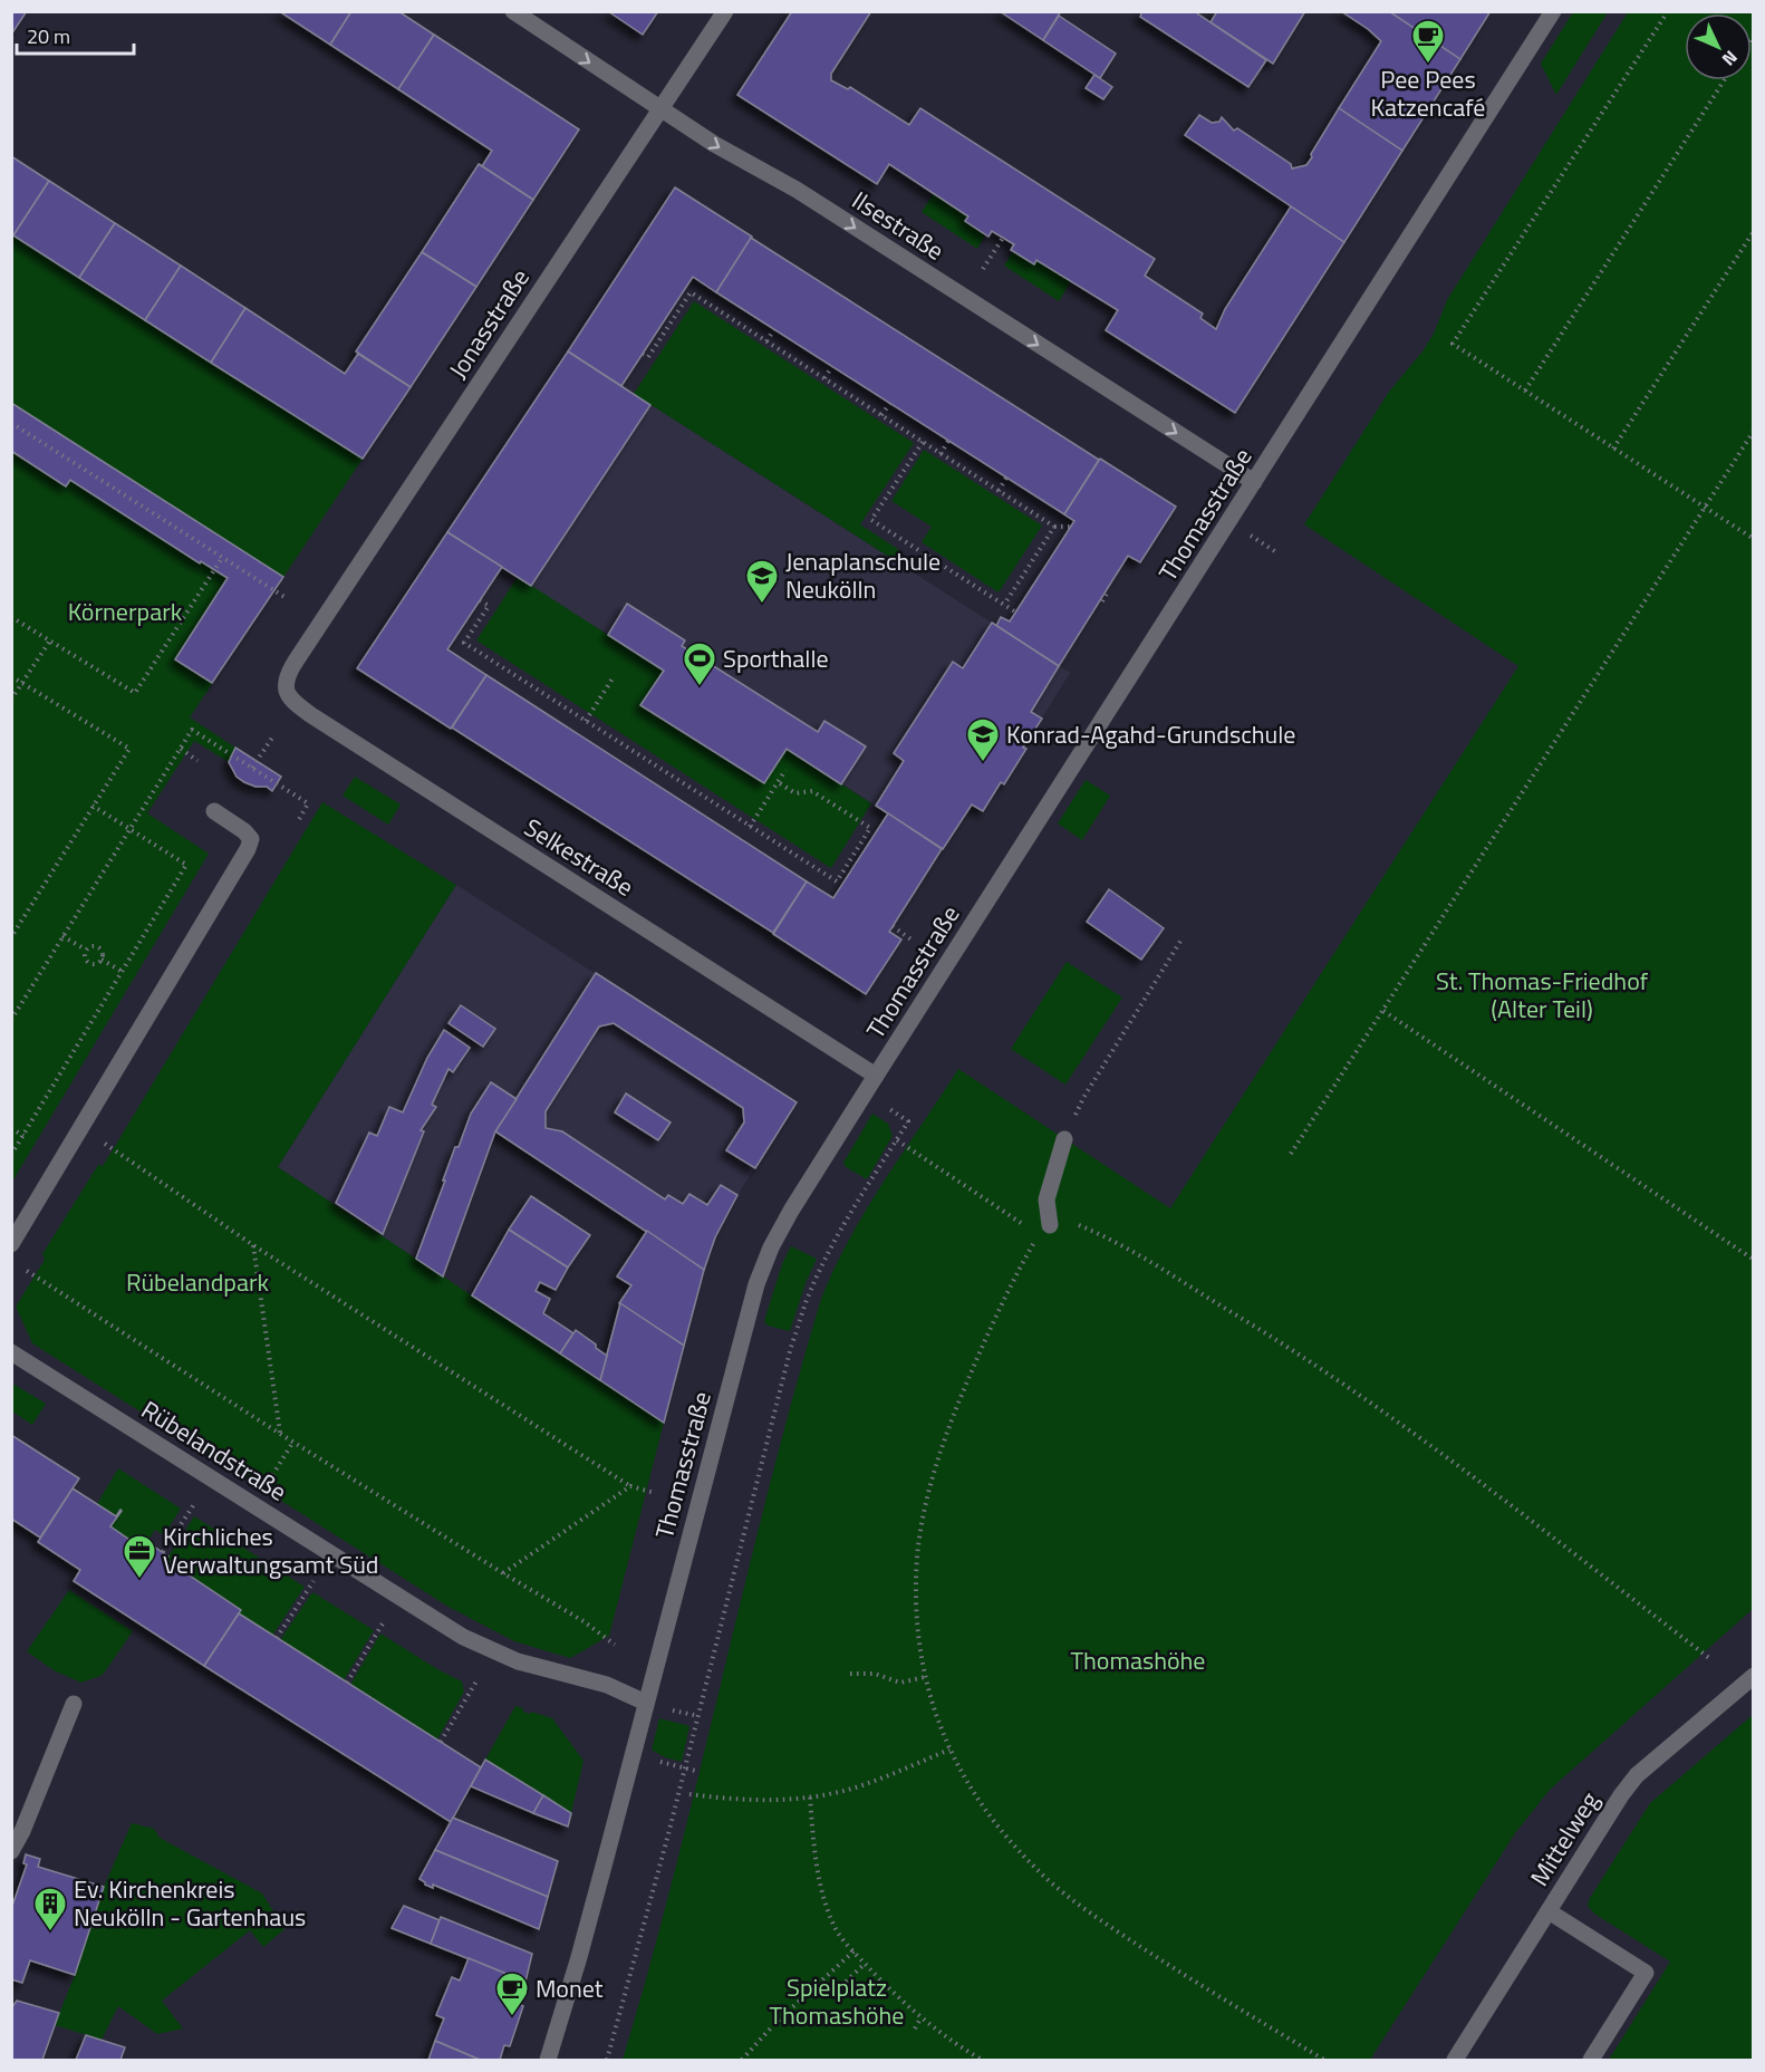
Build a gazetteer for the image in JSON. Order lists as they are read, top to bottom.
{
  "streets": {
    "street": [
      "Ilsestraße",
      "Jonasstraße",
      "Thomasstraße",
      "Selkestraße",
      "Rübelandstraße",
      "Mittelweg"
    ]
  },
  "crossings": [
    ["Ilsestraße", "Jonasstraße"],
    ["Ilsestraße", "Thomasstraße"],
    ["Jonasstraße", "Selkestraße"],
    ["Thomasstraße", "Selkestraße"],
    ["Thomasstraße", "Rübelandstraße"]
  ],
  "one_way": ["Ilsestraße"],
  "parks": [
    "Körnerpark",
    "St. Thomas-Friedhof (Alter Teil)",
    "Rübelandpark",
    "Thomashöhe",
    "Spielplatz Thomashöhe"
  ],
  "places": {
    "cafe": ["Pee Pees Katzencafé", "Monet"],
    "school or university": ["Jenaplanschule Neukölln", "Konrad-Agahd-Grundschule"],
    "sports": ["Sporthalle"],
    "office": ["Kirchliches Verwaltungsamt Süd"],
    "building": ["Ev. Kirchenkreis Neukölln - Gartenhaus"]
  },
  "scale_bar": "20 m",
  "north": "bottom right"
}
